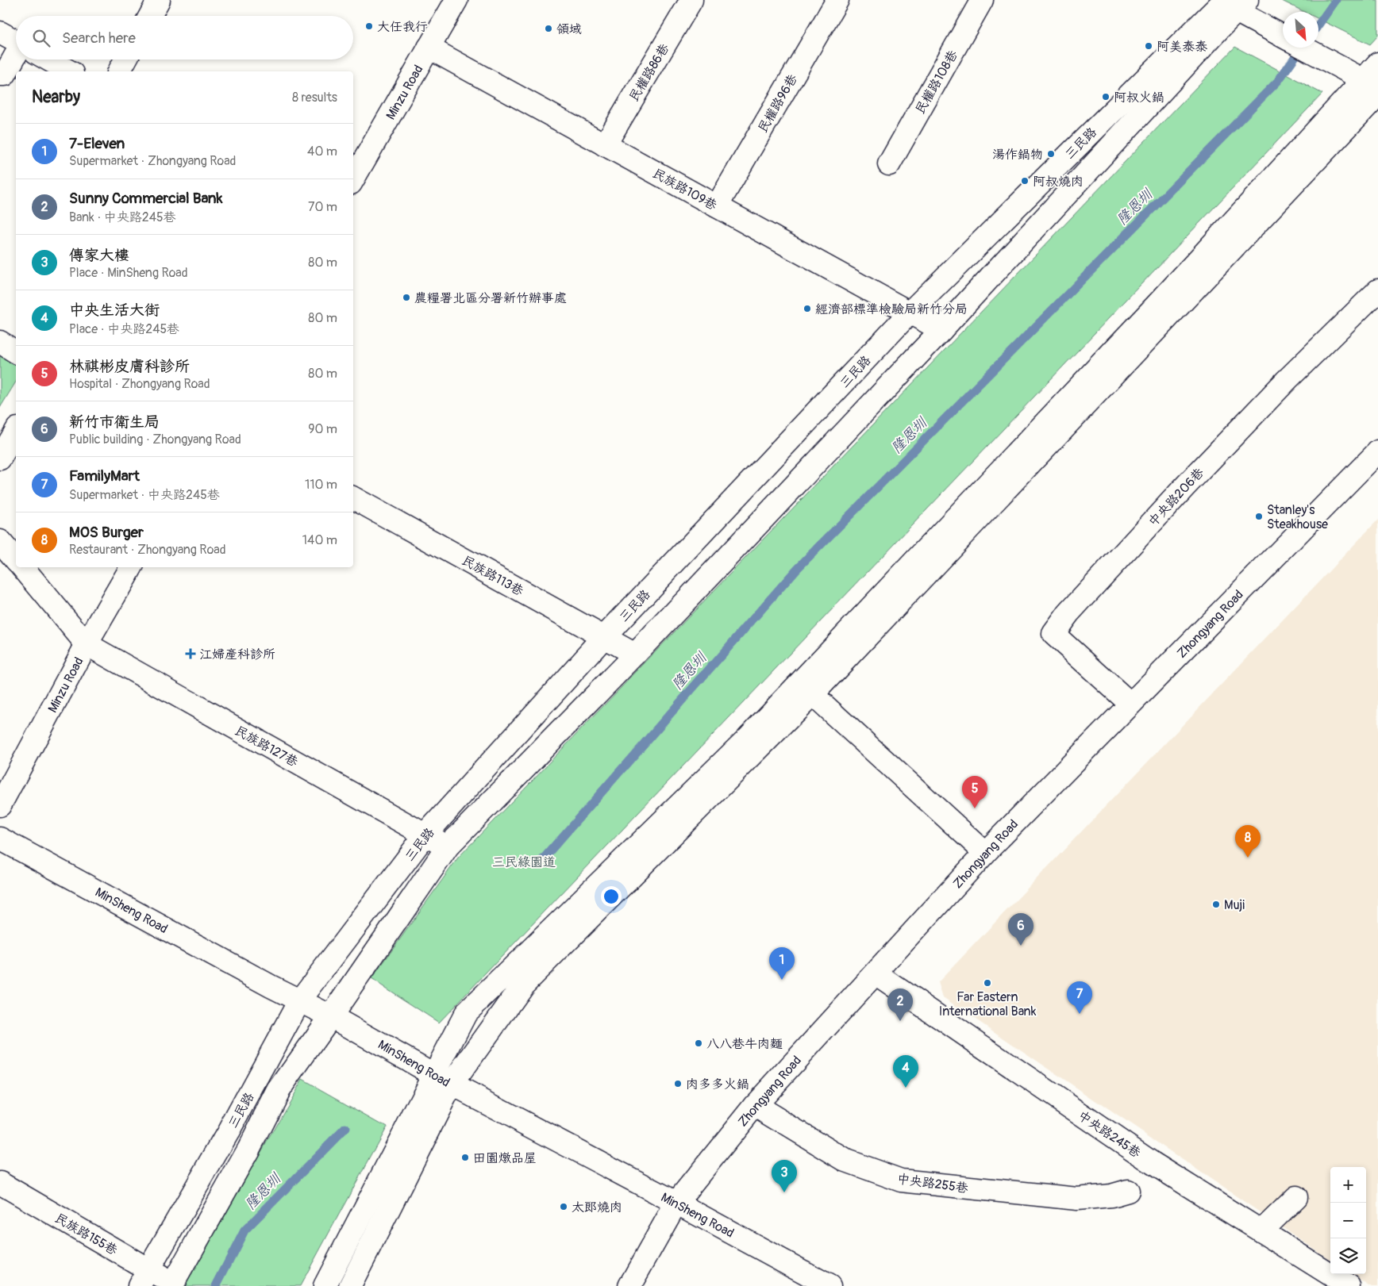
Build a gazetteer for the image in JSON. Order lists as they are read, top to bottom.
{
  "streets": {
    "street": [
      "民權路86巷",
      "民權路108巷",
      "Minzu Road",
      "民權路96巷",
      "三民路",
      "民族路109巷",
      "中央路206巷",
      "民族路113巷",
      "Zhongyang Road",
      "民族路127巷",
      "MinSheng Road",
      "中央路245巷",
      "中央路255巷",
      "民族路155巷"
    ]
  },
  "crossings": [
    ["民權路86巷", "民族路109巷"],
    ["Minzu Road", "民族路109巷"],
    ["Minzu Road", "民族路127巷"],
    ["民權路96巷", "民族路109巷"],
    ["三民路", "民族路109巷"],
    ["三民路", "民族路113巷"],
    ["三民路", "民族路127巷"],
    ["三民路", "MinSheng Road"],
    ["三民路", "民族路155巷"],
    ["中央路206巷", "Zhongyang Road"],
    ["Zhongyang Road", "MinSheng Road"],
    ["Zhongyang Road", "中央路245巷"],
    ["Zhongyang Road", "中央路255巷"]
  ],
  "water": ["隆恩圳"],
  "parks": ["三民綠園道"],
  "places": {
    "other": [
      "大任我行",
      "領域",
      "阿美泰泰",
      "阿叔火鍋",
      "湯作鍋物",
      "阿叔燒肉",
      "農糧署北區分署新竹辦事處",
      "經濟部標準檢驗局新竹分局",
      "Stanley's Steakhouse",
      "Muji",
      "Far Eastern International Bank",
      "八八巷牛肉麵",
      "肉多多火鍋",
      "田園燉品屋",
      "太郎燒肉"
    ],
    "health": ["江婦產科診所"]
  },
  "north": "bottom right",
  "page": {
    "search": "Search here",
    "heading": ["Nearby", "8 results"],
    "list": [
      {
        "mark": "1",
        "name": "7-Eleven",
        "note": "Supermarket · Zhongyang Road",
        "value": "40 m"
      },
      {
        "mark": "2",
        "name": "Sunny Commercial Bank",
        "note": "Bank · 中央路245巷",
        "value": "70 m"
      },
      {
        "mark": "3",
        "name": "傳家大樓",
        "note": "Place · MinSheng Road",
        "value": "80 m"
      },
      {
        "mark": "4",
        "name": "中央生活大街",
        "note": "Place · 中央路245巷",
        "value": "80 m"
      },
      {
        "mark": "5",
        "name": "林祺彬皮膚科診所",
        "note": "Hospital · Zhongyang Road",
        "value": "80 m"
      },
      {
        "mark": "6",
        "name": "新竹市衛生局",
        "note": "Public building · Zhongyang Road",
        "value": "90 m"
      },
      {
        "mark": "7",
        "name": "FamilyMart",
        "note": "Supermarket · 中央路245巷",
        "value": "110 m"
      },
      {
        "mark": "8",
        "name": "MOS Burger",
        "note": "Restaurant · Zhongyang Road",
        "value": "140 m"
      }
    ],
    "pins": [
      "5",
      "8",
      "6",
      "1",
      "7",
      "2",
      "4",
      "3"
    ],
    "map_buttons": ["+", "−"]
  }
}
